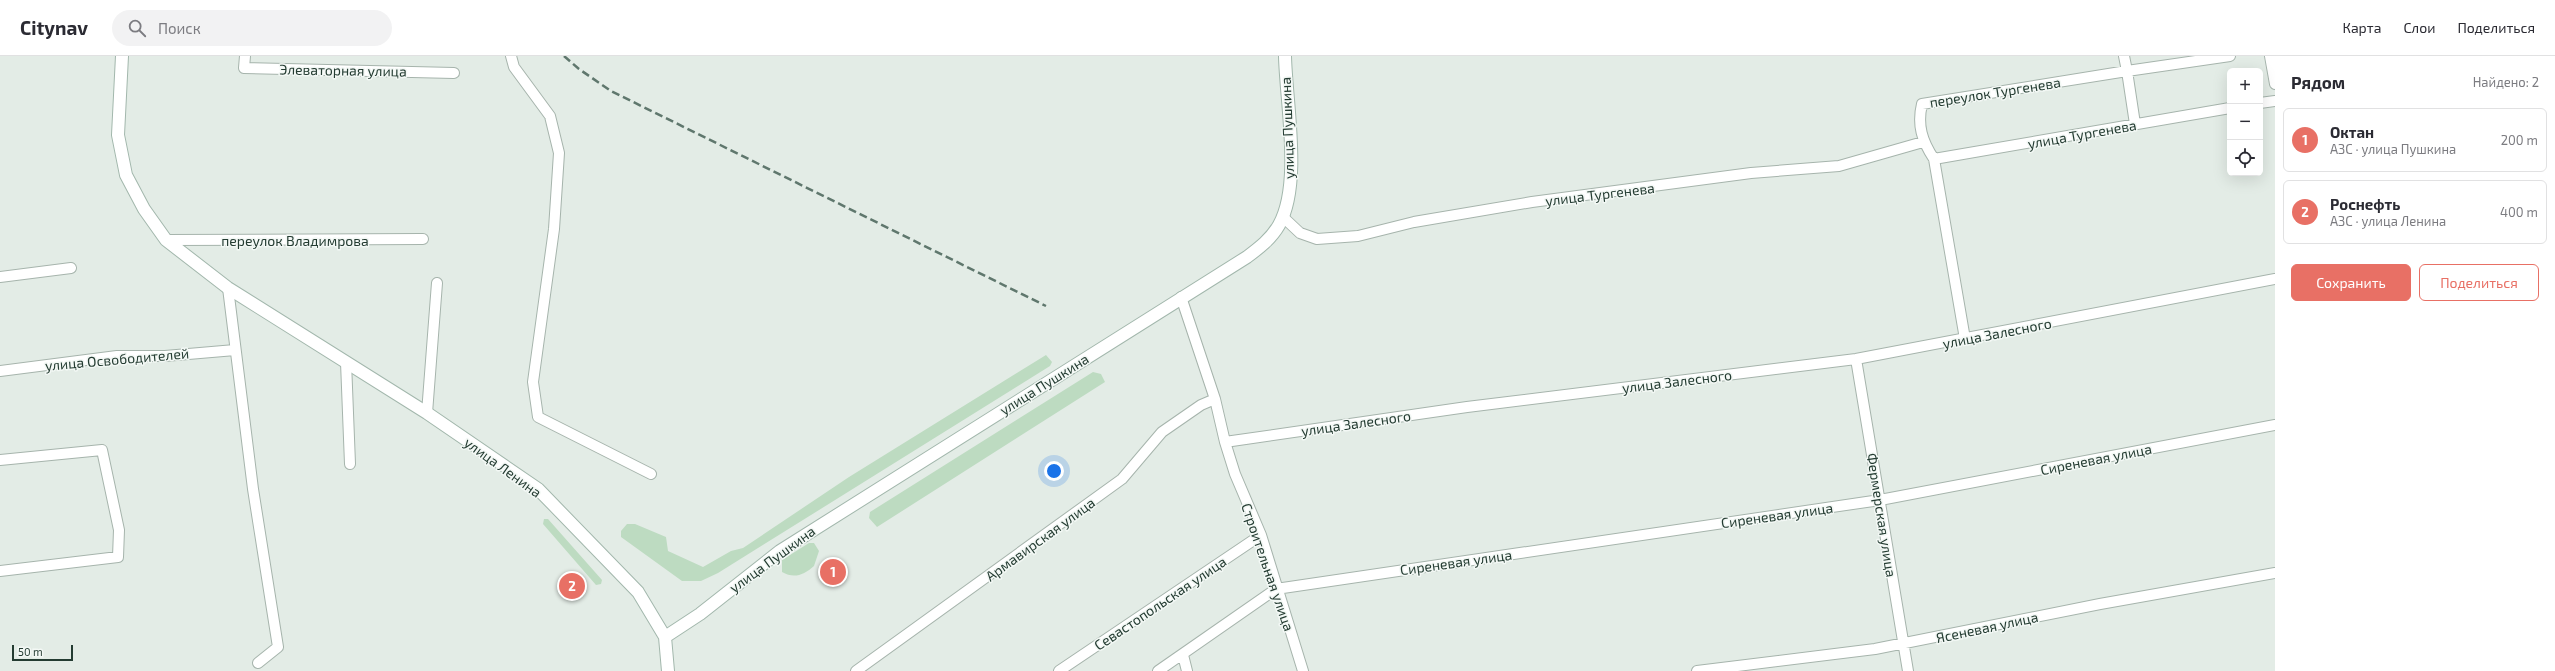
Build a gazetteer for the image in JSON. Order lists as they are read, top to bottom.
{
  "streets": {
    "main road": ["улица Пушкина", "улица Ленина"],
    "street": [
      "Элеваторная улица",
      "переулок Тургенева",
      "улица Тургенева",
      "переулок Владимрова",
      "улица Залесного",
      "улица Освободителей",
      "Сиреневая улица",
      "Фермерская улица",
      "Армавирская улица",
      "Строительная улица",
      "Севастопольская улица",
      "Ясеневая улица"
    ]
  },
  "crossings": [
    ["переулок Тургенева", "улица Тургенева"],
    ["улица Пушкина", "улица Тургенева"],
    ["улица Пушкина", "улица Ленина"],
    ["переулок Владимрова", "улица Ленина"],
    ["улица Залесного", "Фермерская улица"],
    ["улица Залесного", "Строительная улица"],
    ["Сиреневая улица", "Фермерская улица"],
    ["Сиреневая улица", "Строительная улица"],
    ["Фермерская улица", "Ясеневая улица"],
    ["Строительная улица", "Севастопольская улица"]
  ],
  "scale_bar": "50 m",
  "page": {
    "header": "Citynav",
    "search": "Поиск",
    "nav": ["Карта", "Слои", "Поделиться"],
    "heading": ["Рядом", "Найдено: 2"],
    "map_buttons": ["+", "−"],
    "list": [
      {
        "mark": "1",
        "name": "Октан",
        "note": "АЗС · улица Пушкина",
        "value": "200 m"
      },
      {
        "mark": "2",
        "name": "Роснефть",
        "note": "АЗС · улица Ленина",
        "value": "400 m"
      }
    ],
    "buttons": ["Сохранить", "Поделиться"],
    "pins": ["1", "2"],
    "scale": "50 m"
  }
}
